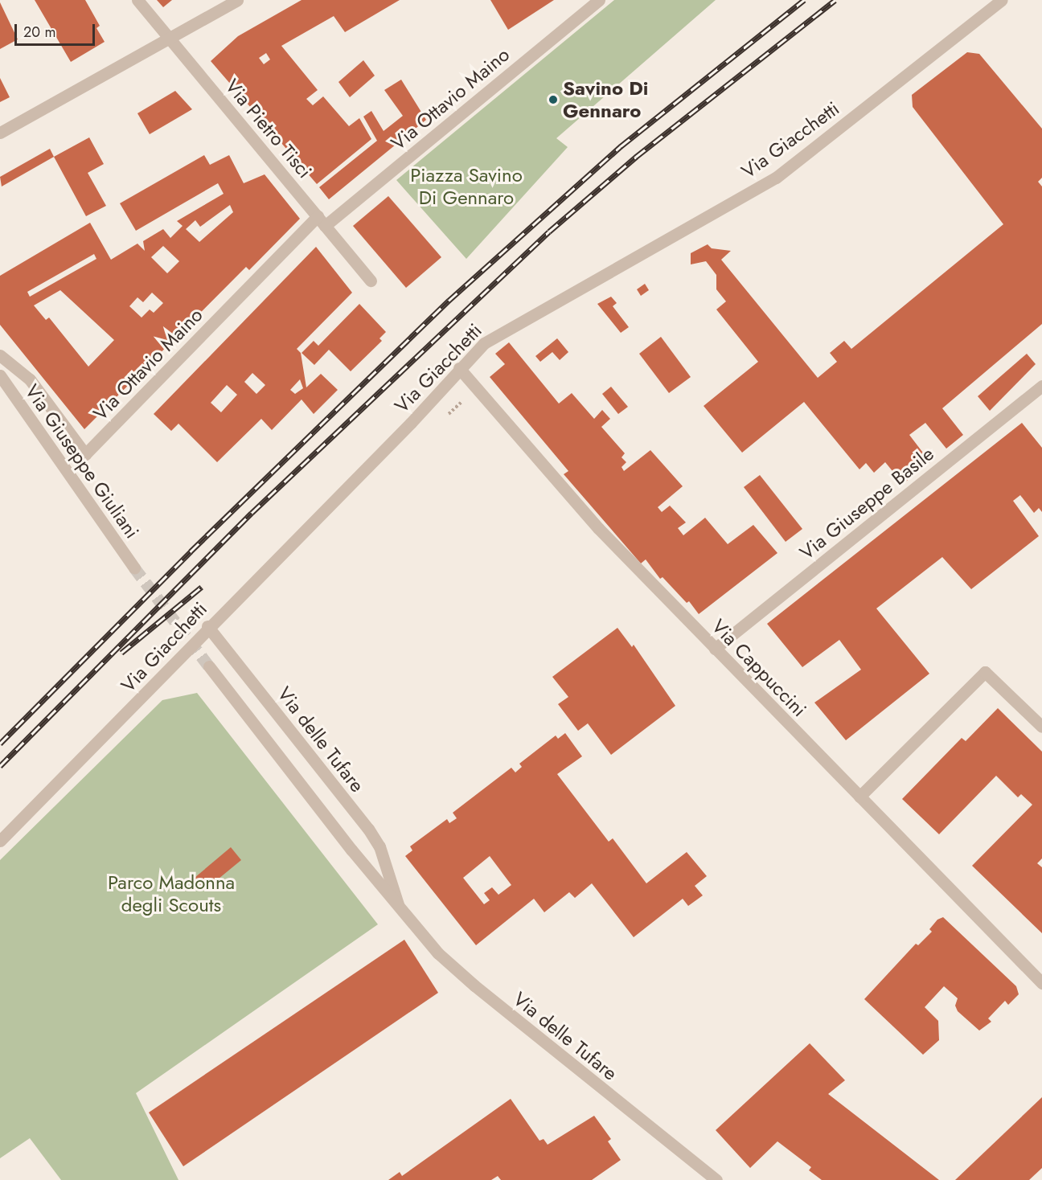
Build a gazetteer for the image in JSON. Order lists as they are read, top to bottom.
{
  "streets": {
    "street": [
      "Via Ottavio Maino",
      "Via Pietro Tisci",
      "Via Giacchetti",
      "Via Giuseppe Giuliani",
      "Via Giuseppe Basile",
      "Via Cappuccini",
      "Via delle Tufare"
    ]
  },
  "crossings": [
    ["Via Ottavio Maino", "Via Pietro Tisci"],
    ["Via Ottavio Maino", "Via Giuseppe Giuliani"],
    ["Via Giacchetti", "Via Cappuccini"],
    ["Via Giacchetti", "Via delle Tufare"],
    ["Via Giuseppe Basile", "Via Cappuccini"]
  ],
  "parks": ["Piazza Savino Di Gennaro", "Parco Madonna degli Scouts"],
  "places": ["Savino Di Gennaro"],
  "scale_bar": "20 m"
}
